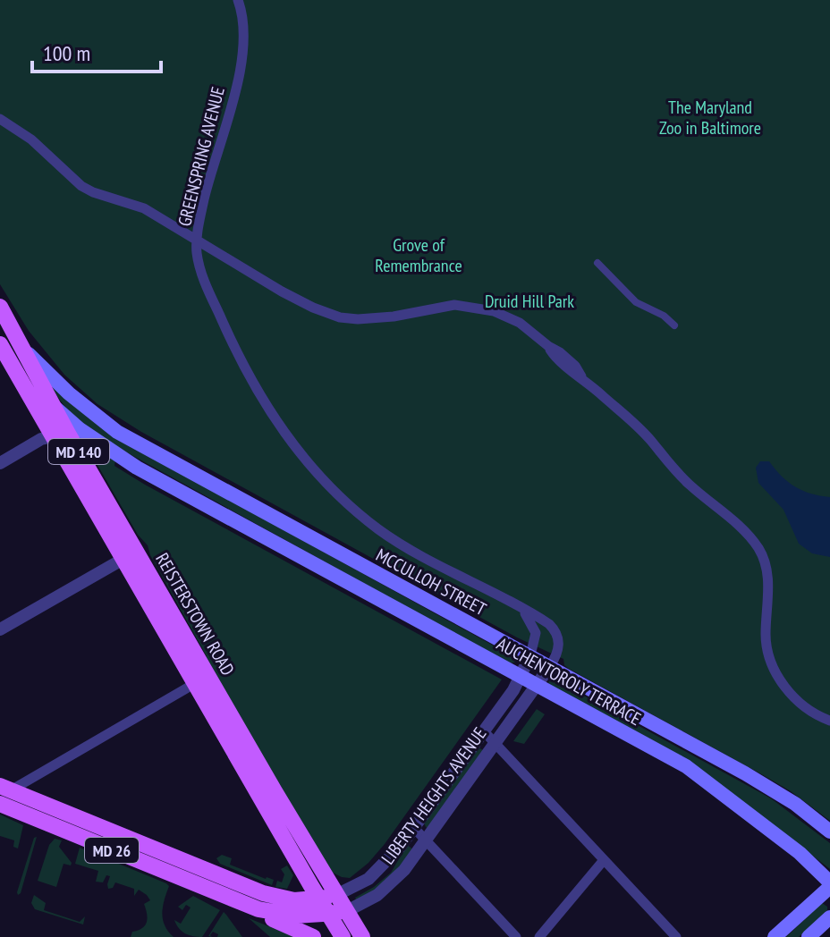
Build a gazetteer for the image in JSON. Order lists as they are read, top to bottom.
{
  "streets": {
    "main road": [
      "MD 140",
      "MCCULLOH STREET",
      "REISTERSTOWN ROAD",
      "AUCHENTOROLY TERRACE",
      "LIBERTY HEIGHTS AVENUE",
      "MD 26"
    ],
    "street": ["GREENSPRING AVENUE"]
  },
  "crossings": [
    ["GREENSPRING AVENUE", "MCCULLOH STREET"],
    ["GREENSPRING AVENUE", "LIBERTY HEIGHTS AVENUE"],
    ["MCCULLOH STREET", "REISTERSTOWN ROAD"],
    ["MCCULLOH STREET", "LIBERTY HEIGHTS AVENUE"],
    ["REISTERSTOWN ROAD", "AUCHENTOROLY TERRACE"],
    ["REISTERSTOWN ROAD", "LIBERTY HEIGHTS AVENUE"],
    ["AUCHENTOROLY TERRACE", "LIBERTY HEIGHTS AVENUE"]
  ],
  "parks": ["The Maryland Zoo in Baltimore", "Grove of Remembrance", "Druid Hill Park"],
  "scale_bar": "100 m"
}
